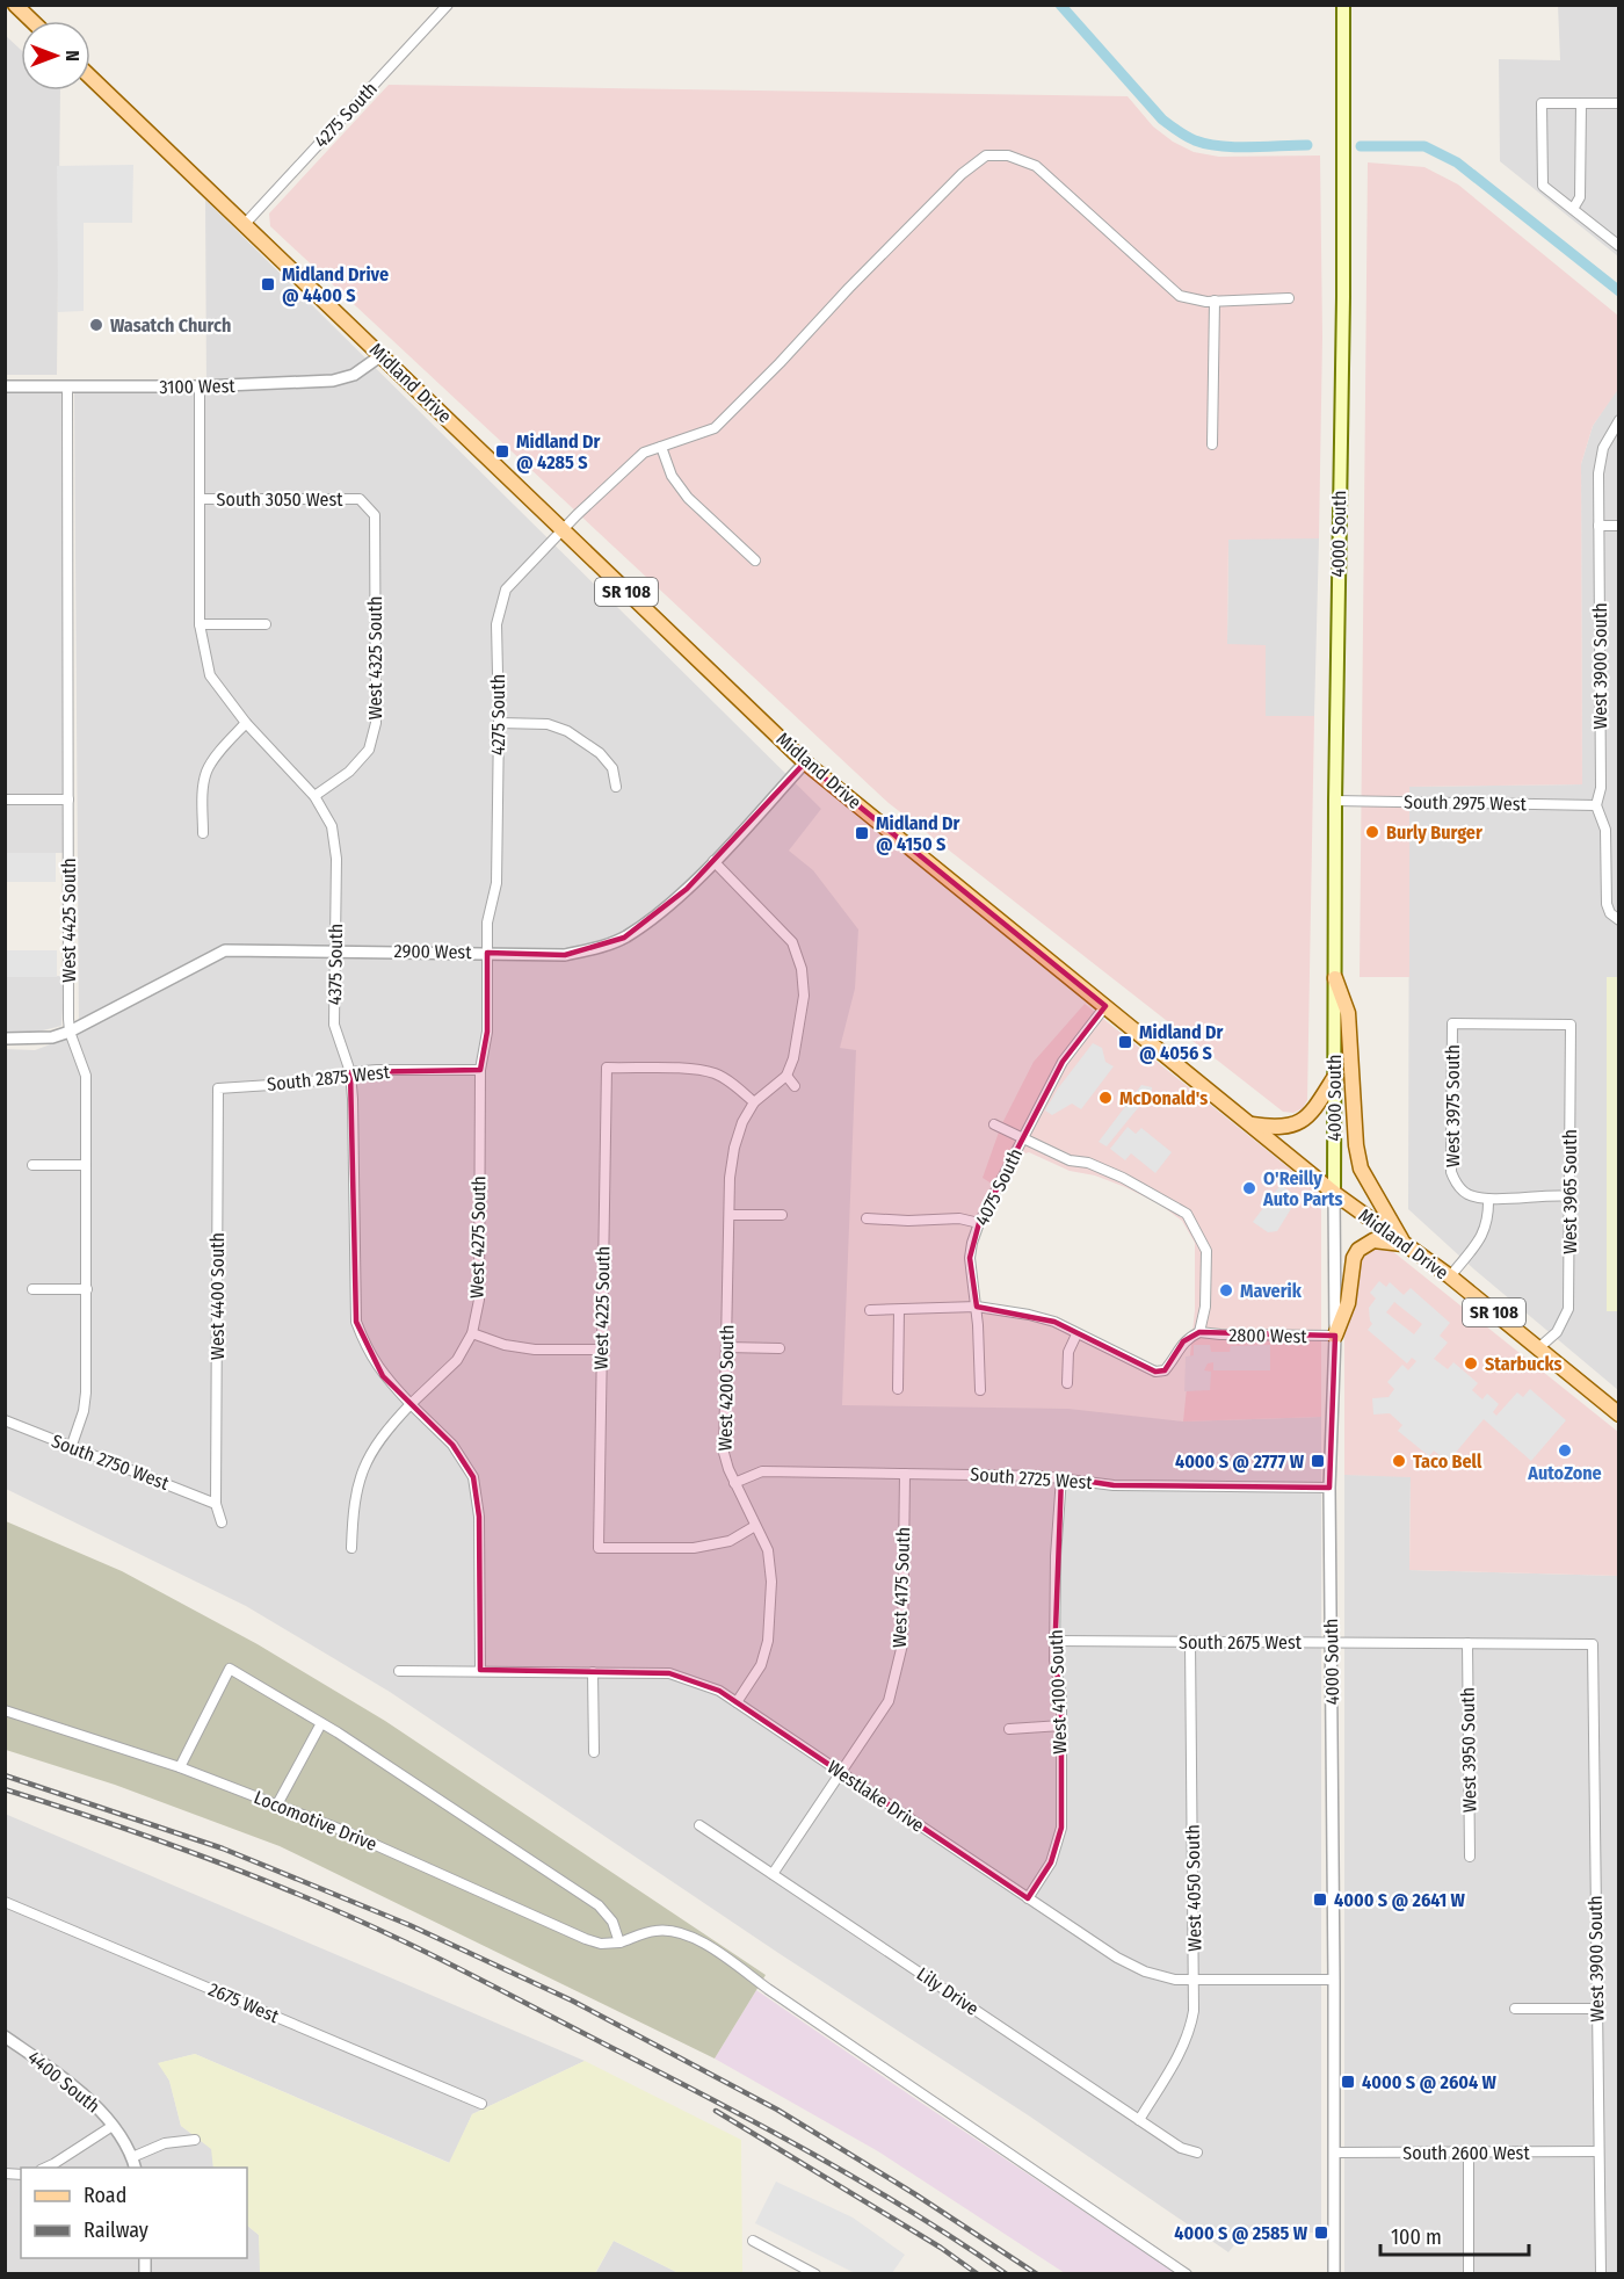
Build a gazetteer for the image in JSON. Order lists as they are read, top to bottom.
{
  "streets": {
    "main road": ["Midland Drive", "4000 South", "SR 108"],
    "street": [
      "4275 South",
      "3100 West",
      "South 3050 West",
      "West 4325 South",
      "West 3900 South",
      "South 2975 West",
      "West 4425 South",
      "2900 West",
      "4375 South",
      "South 2875 West",
      "West 3975 South",
      "4075 South",
      "West 3965 South",
      "West 4275 South",
      "West 4400 South",
      "West 4225 South",
      "2800 West",
      "West 4200 South",
      "South 2750 West",
      "South 2725 West",
      "West 4175 South",
      "South 2675 West",
      "West 4100 South",
      "West 3950 South",
      "Westlake Drive",
      "Locomotive Drive",
      "West 4050 South",
      "Lily Drive",
      "2675 West",
      "4400 South",
      "South 2600 West"
    ]
  },
  "crossings": [
    ["4275 South", "Midland Drive"],
    ["4275 South", "West 4275 South"],
    ["Midland Drive", "3100 West"],
    ["Midland Drive", "4000 South"],
    ["Midland Drive", "2900 West"],
    ["Midland Drive", "4075 South"],
    ["Midland Drive", "West 3965 South"],
    ["3100 West", "West 4425 South"],
    ["3100 West", "4375 South"],
    ["South 3050 West", "West 4325 South"],
    ["South 3050 West", "4375 South"],
    ["4000 South", "South 2975 West"],
    ["4000 South", "2800 West"],
    ["4000 South", "South 2725 West"],
    ["4000 South", "South 2675 West"],
    ["4000 South", "Westlake Drive"],
    ["4000 South", "South 2600 West"],
    ["West 4325 South", "4375 South"],
    ["West 3900 South", "South 2975 West"],
    ["West 3900 South", "South 2675 West"],
    ["West 3900 South", "South 2600 West"],
    ["West 4425 South", "2900 West"],
    ["West 4425 South", "South 2750 West"],
    ["2900 West", "4375 South"],
    ["2900 West", "West 4275 South"],
    ["4375 South", "South 2875 West"],
    ["4375 South", "West 4275 South"],
    ["South 2875 West", "West 4275 South"],
    ["South 2875 West", "West 4400 South"],
    ["West 3975 South", "West 3965 South"],
    ["West 4400 South", "South 2750 West"],
    ["West 4225 South", "West 4200 South"],
    ["West 4200 South", "South 2725 West"],
    ["West 4200 South", "Westlake Drive"],
    ["South 2725 West", "West 4175 South"],
    ["South 2725 West", "West 4100 South"],
    ["West 4175 South", "Westlake Drive"],
    ["West 4175 South", "Lily Drive"],
    ["South 2675 West", "West 4100 South"],
    ["South 2675 West", "West 3950 South"],
    ["South 2675 West", "West 4050 South"],
    ["West 4100 South", "Westlake Drive"],
    ["Westlake Drive", "West 4050 South"],
    ["West 4050 South", "Lily Drive"]
  ],
  "places": {
    "transit": [
      "Midland Drive @ 4400 S",
      "Midland Dr @ 4285 S",
      "Midland Dr @ 4150 S",
      "Midland Dr @ 4056 S",
      "4000 S @ 2777 W",
      "4000 S @ 2641 W",
      "4000 S @ 2604 W",
      "4000 S @ 2585 W"
    ],
    "other": [
      "Wasatch Church",
      "Burly Burger",
      "McDonald's",
      "O'Reilly Auto Parts",
      "Maverik",
      "Starbucks",
      "AutoZone",
      "Taco Bell"
    ]
  },
  "legend": ["Road", "Railway"],
  "scale_bar": "100 m",
  "north": "right"
}
